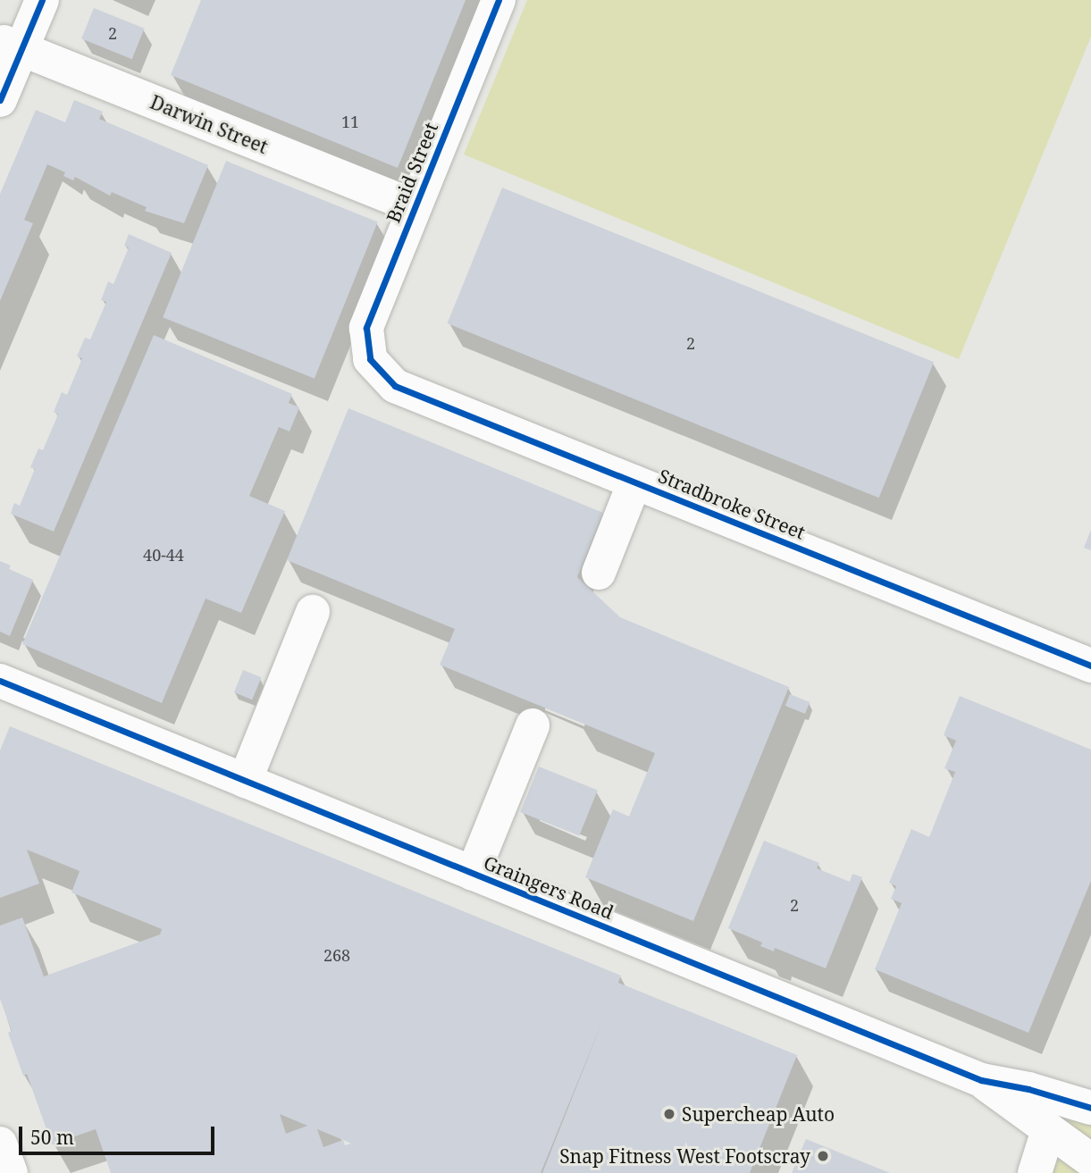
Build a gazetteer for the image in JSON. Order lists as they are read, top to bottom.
{
  "streets": {
    "street": [
      "Darwin Street",
      "Braid Street",
      "Stradbroke Street",
      "Graingers Road"
    ]
  },
  "crossings": [
    ["Darwin Street", "Braid Street"],
    ["Braid Street", "Stradbroke Street"]
  ],
  "places": ["Supercheap Auto", "Snap Fitness West Footscray"],
  "house_numbers": [
    "2",
    "11",
    "2",
    "40-44",
    "2",
    "268"
  ],
  "scale_bar": "50 m"
}
